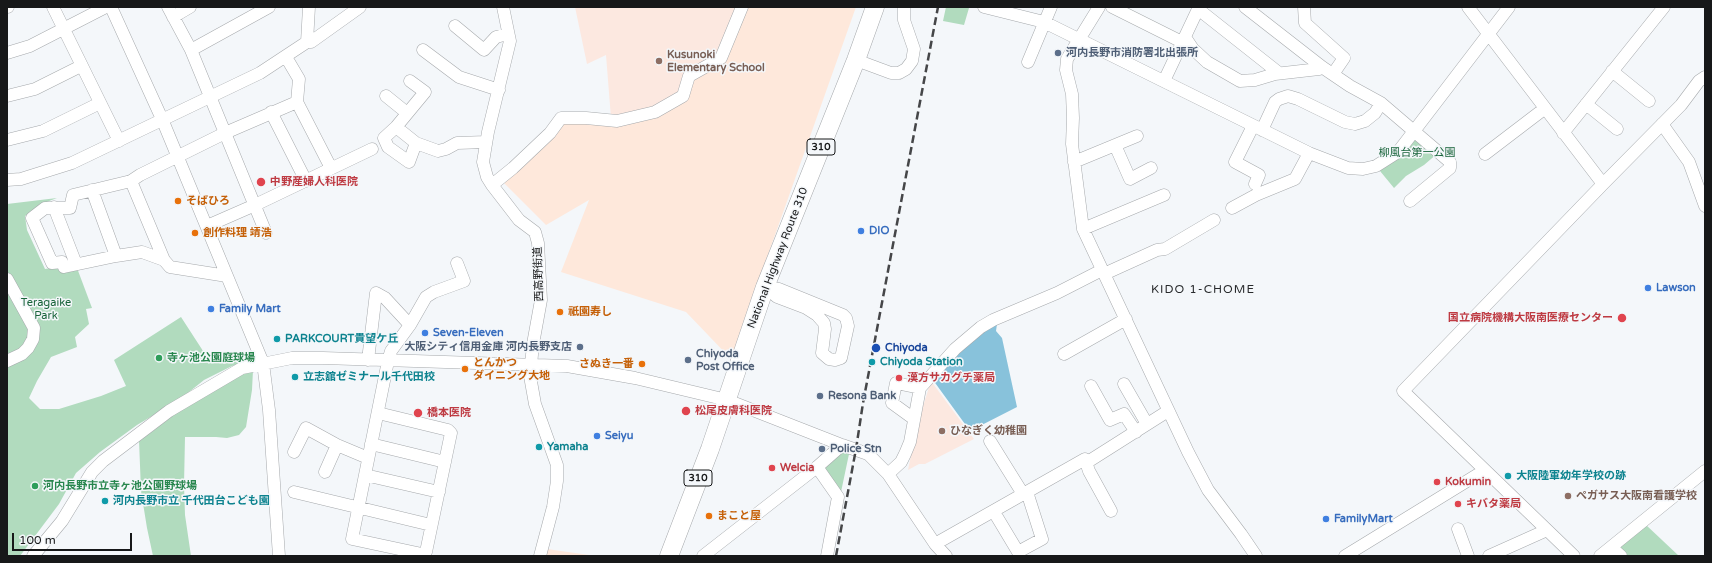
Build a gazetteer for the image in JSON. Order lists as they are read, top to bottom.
{
  "streets": {
    "highway": ["310", "National Highway Route 310"],
    "street": ["西高野街道"]
  },
  "districts": ["KIDO 1-CHOME"],
  "parks": ["柳風台第一公園", "Teragaike Park"],
  "places": [
    "河内長野市消防署北出張所",
    "Kusunoki Elementary School",
    "中野産婦人科医院",
    "そばひろ",
    "DIO",
    "創作料理 靖浩",
    "Lawson",
    "Family Mart",
    "祇園寿し",
    "国立病院機構大阪南医療センター",
    "Seven-Eleven",
    "PARKCOURT貴望ケ丘",
    "大阪シティ信用金庫 河内長野支店",
    "Chiyoda",
    "寺ヶ池公園庭球場",
    "Chiyoda Post Office",
    "Chiyoda Station",
    "さぬき一番",
    "とんかつ ダイニング大地",
    "立志舘ゼミナール千代田校",
    "漢方サカグチ薬局",
    "Resona Bank",
    "松尾皮膚科医院",
    "橋本医院",
    "ひなぎく幼稚園",
    "Seiyu",
    "Yamaha",
    "Police Stn",
    "Welcia",
    "大阪陸軍幼年学校の跡",
    "Kokumin",
    "河内長野市立寺ヶ池公園野球場",
    "ぺガサス大阪南看護学校",
    "河内長野市立 千代田台こども園",
    "キバタ薬局",
    "まこと屋",
    "FamilyMart"
  ],
  "scale_bar": "100 m"
}
